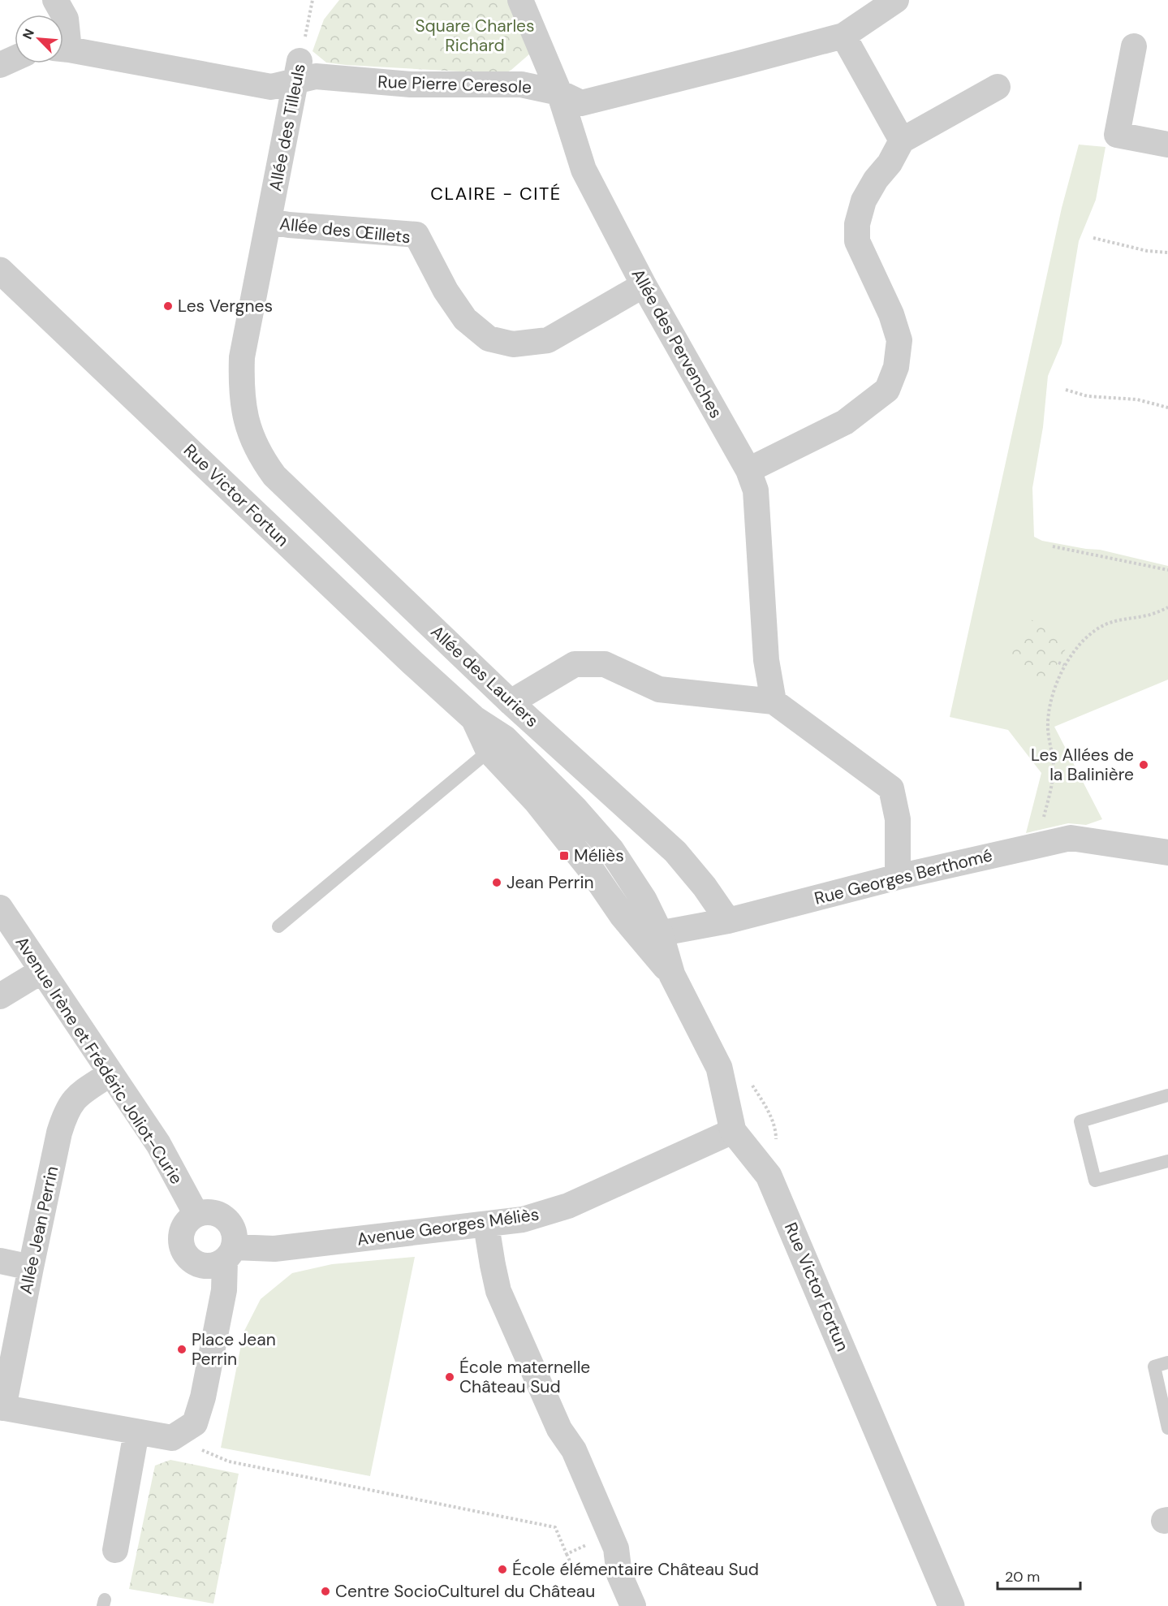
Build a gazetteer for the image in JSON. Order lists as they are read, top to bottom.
{
  "streets": {
    "street": [
      "Rue Pierre Ceresole",
      "Allée des Tilleuls",
      "Allée des Œillets",
      "Allée des Pervenches",
      "Rue Victor Fortun",
      "Allée des Lauriers",
      "Rue Georges Berthomé",
      "Avenue Irène et Frédéric Joliot-Curie",
      "Avenue Georges Méliès",
      "Allée Jean Perrin"
    ]
  },
  "crossings": [
    ["Rue Pierre Ceresole", "Allée des Tilleuls"],
    ["Rue Pierre Ceresole", "Allée des Pervenches"],
    ["Allée des Tilleuls", "Allée des Œillets"],
    ["Allée des Tilleuls", "Allée des Lauriers"],
    ["Allée des Œillets", "Allée des Pervenches"],
    ["Rue Victor Fortun", "Rue Georges Berthomé"],
    ["Rue Victor Fortun", "Avenue Georges Méliès"],
    ["Allée des Lauriers", "Rue Georges Berthomé"],
    ["Avenue Irène et Frédéric Joliot-Curie", "Avenue Georges Méliès"],
    ["Avenue Irène et Frédéric Joliot-Curie", "Allée Jean Perrin"]
  ],
  "districts": ["CLAIRE - CITÉ"],
  "parks": ["Square Charles Richard"],
  "places": {
    "other": [
      "Les Vergnes",
      "Les Allées de la Balinière",
      "Jean Perrin",
      "Place Jean Perrin",
      "École maternelle Château Sud",
      "École élémentaire Château Sud",
      "Centre SocioCulturel du Château"
    ],
    "transit": ["Méliès"]
  },
  "scale_bar": "20 m",
  "north": "top left"
}
